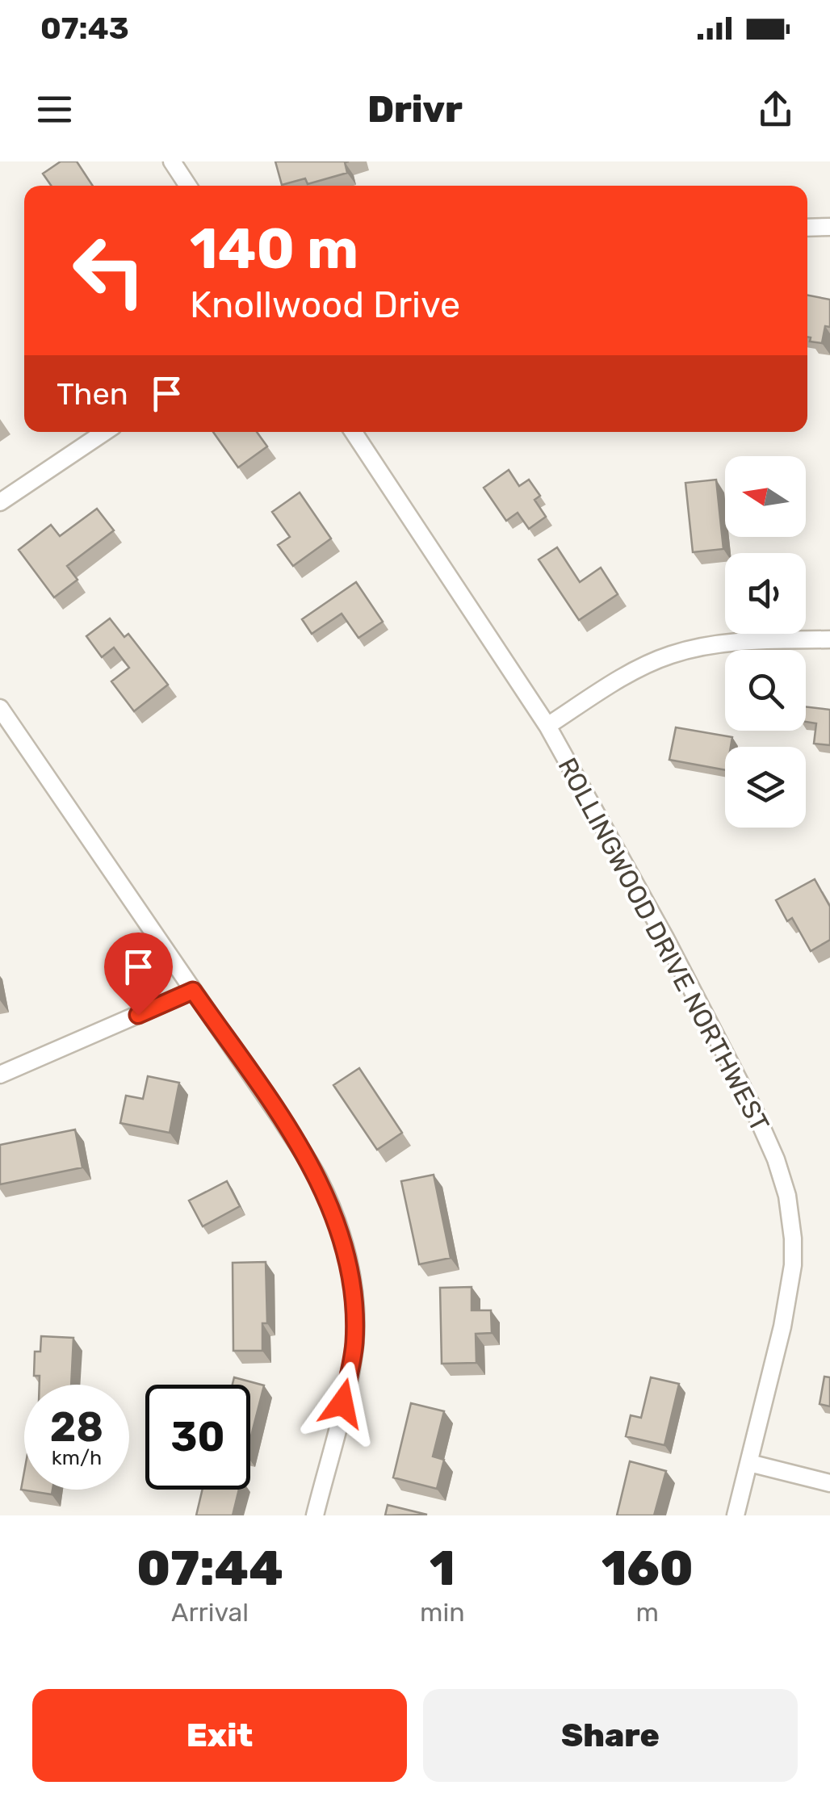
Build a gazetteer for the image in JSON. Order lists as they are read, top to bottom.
{
  "streets": {
    "street": ["ROLLINGWOOD DRIVE NORTHWEST"]
  },
  "north": "left",
  "page": {
    "status": "07:43",
    "header": "Drivr",
    "turn": ["140 m", "Knollwood Drive"],
    "then": "Then",
    "speed": "28 km/h",
    "limit": "30",
    "eta": [
      "07:44",
      "Arrival",
      "1",
      "min",
      "160",
      "m"
    ],
    "buttons": ["Exit", "Share"]
  }
}
